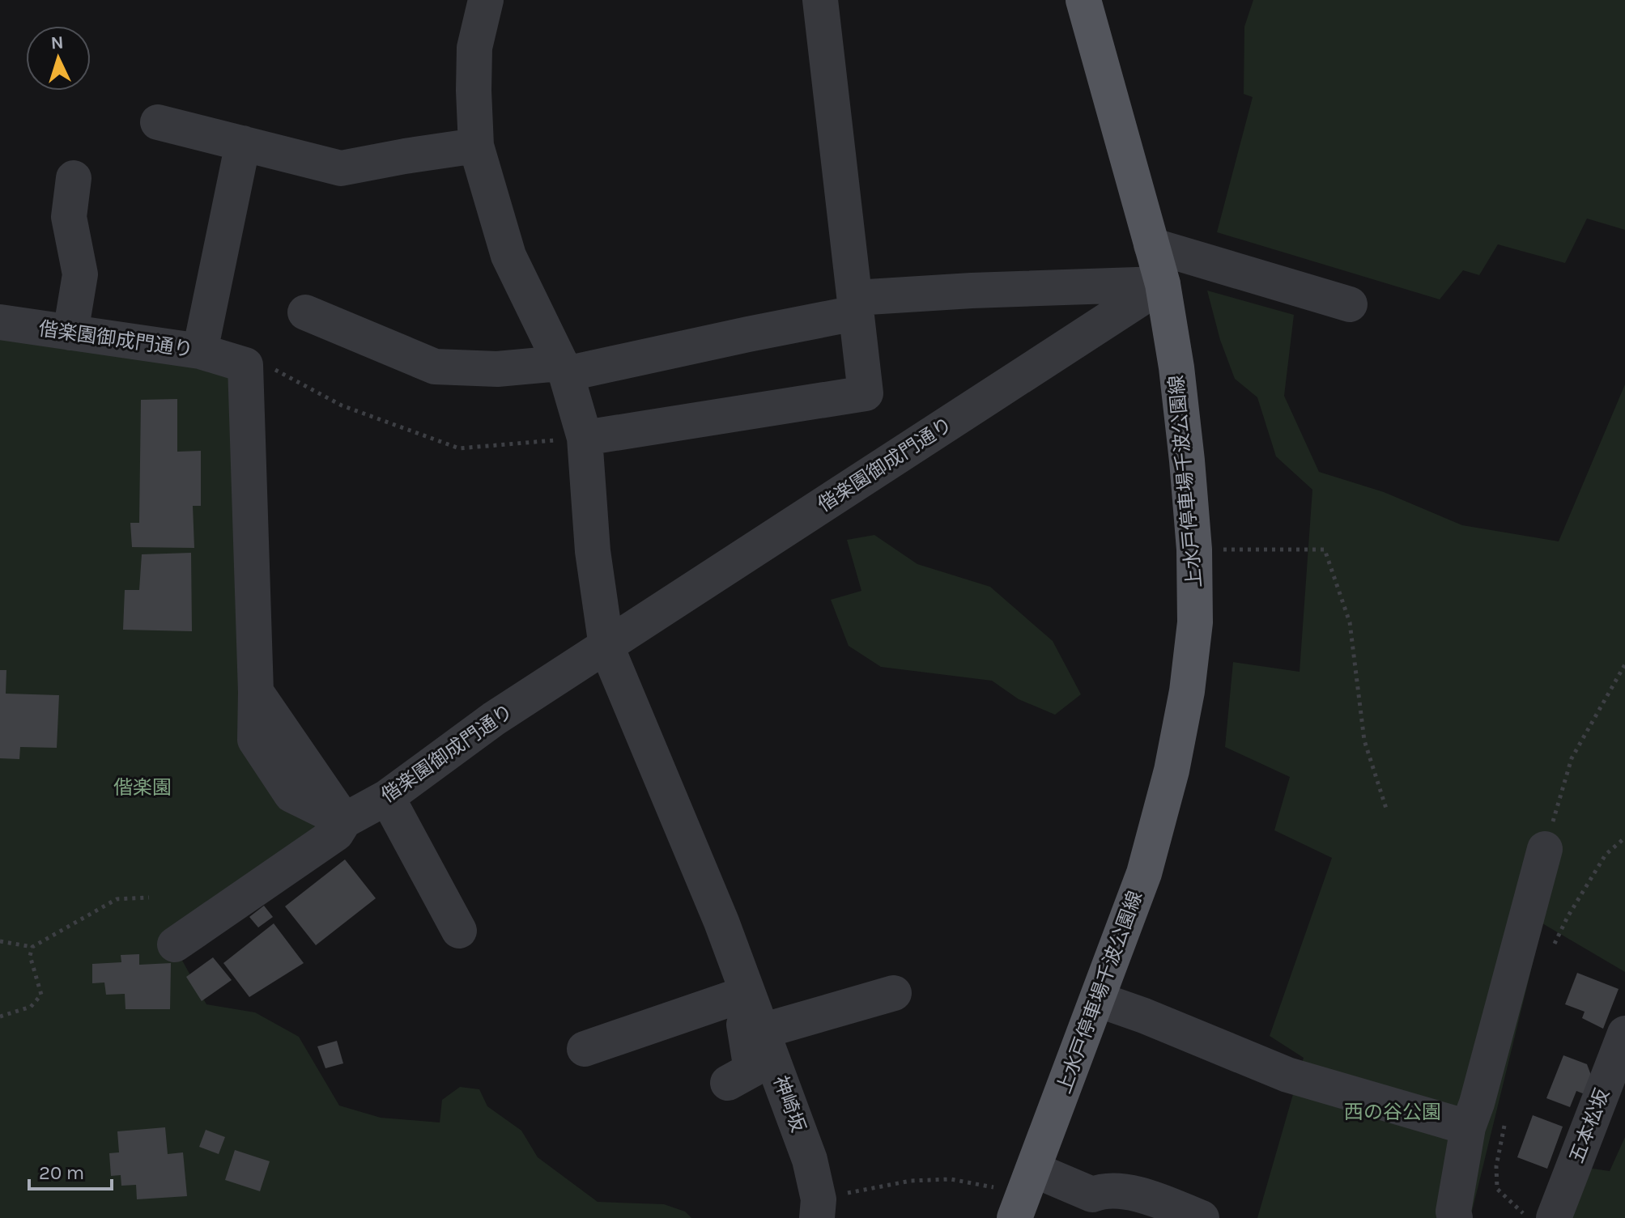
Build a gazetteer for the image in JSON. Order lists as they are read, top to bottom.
{
  "streets": {
    "main road": ["上水戸停車場千波公園線"],
    "street": ["偕楽園御成門通り", "神崎坂", "五本松坂"]
  },
  "crossings": [
    ["偕楽園御成門通り", "上水戸停車場千波公園線"]
  ],
  "parks": ["偕楽園", "西の谷公園"],
  "scale_bar": "20 m",
  "north": "top"
}
